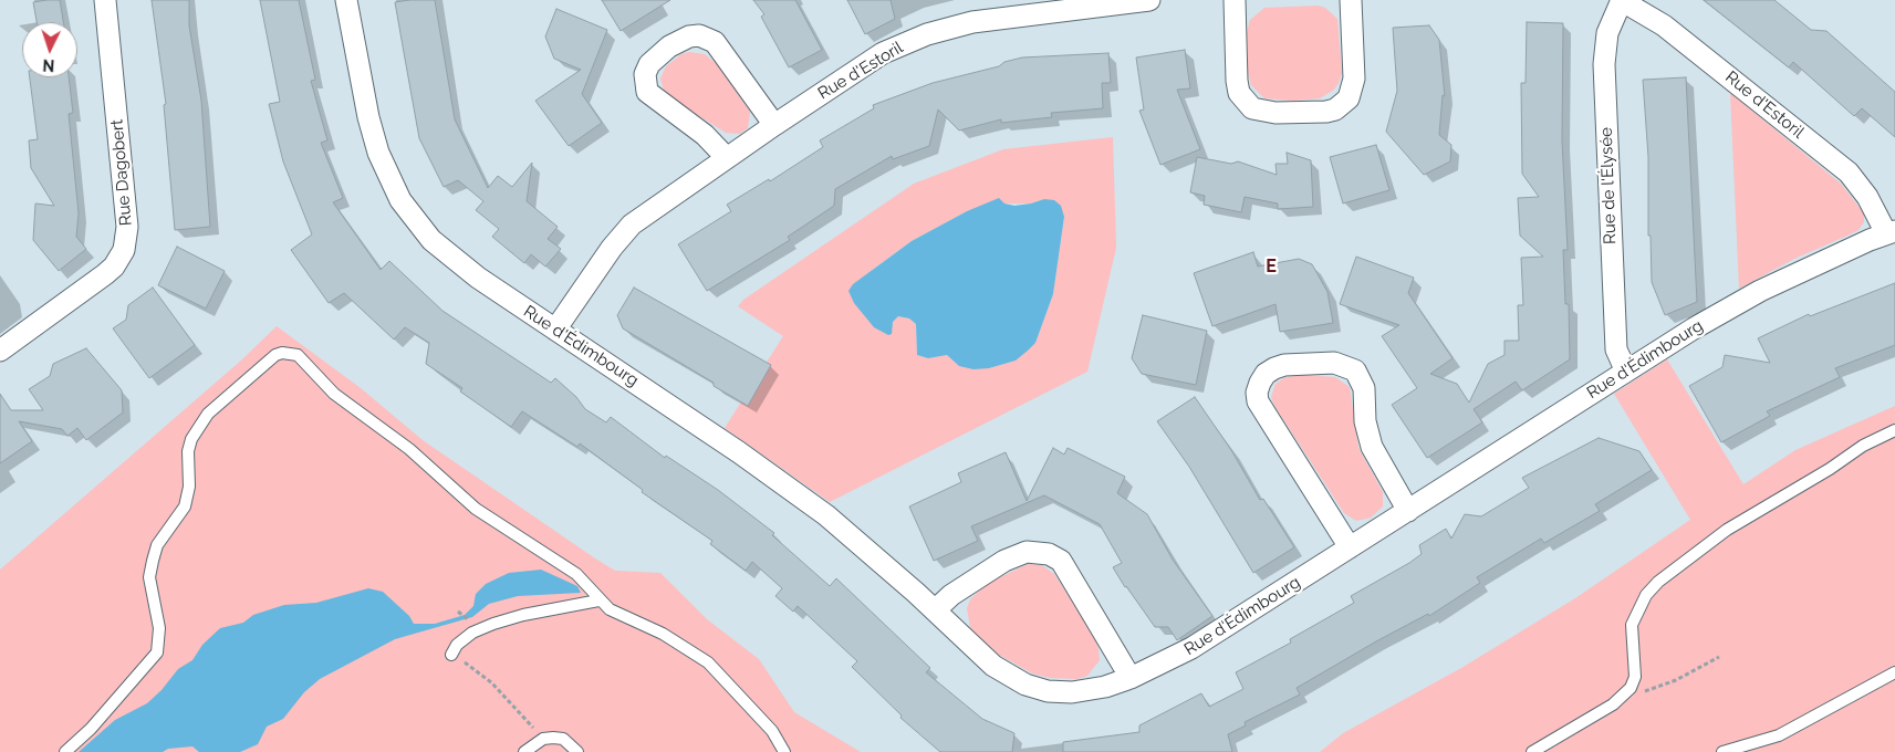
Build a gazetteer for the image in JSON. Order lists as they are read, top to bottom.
{
  "streets": {
    "street": [
      "Rue d'Estoril",
      "Rue Dagobert",
      "Rue de l'Élysée",
      "Rue d'Édimbourg"
    ]
  },
  "crossings": [
    ["Rue d'Estoril", "Rue de l'Élysée"],
    ["Rue d'Estoril", "Rue d'Édimbourg"],
    ["Rue de l'Élysée", "Rue d'Édimbourg"]
  ],
  "districts": ["E"],
  "north": "bottom"
}
